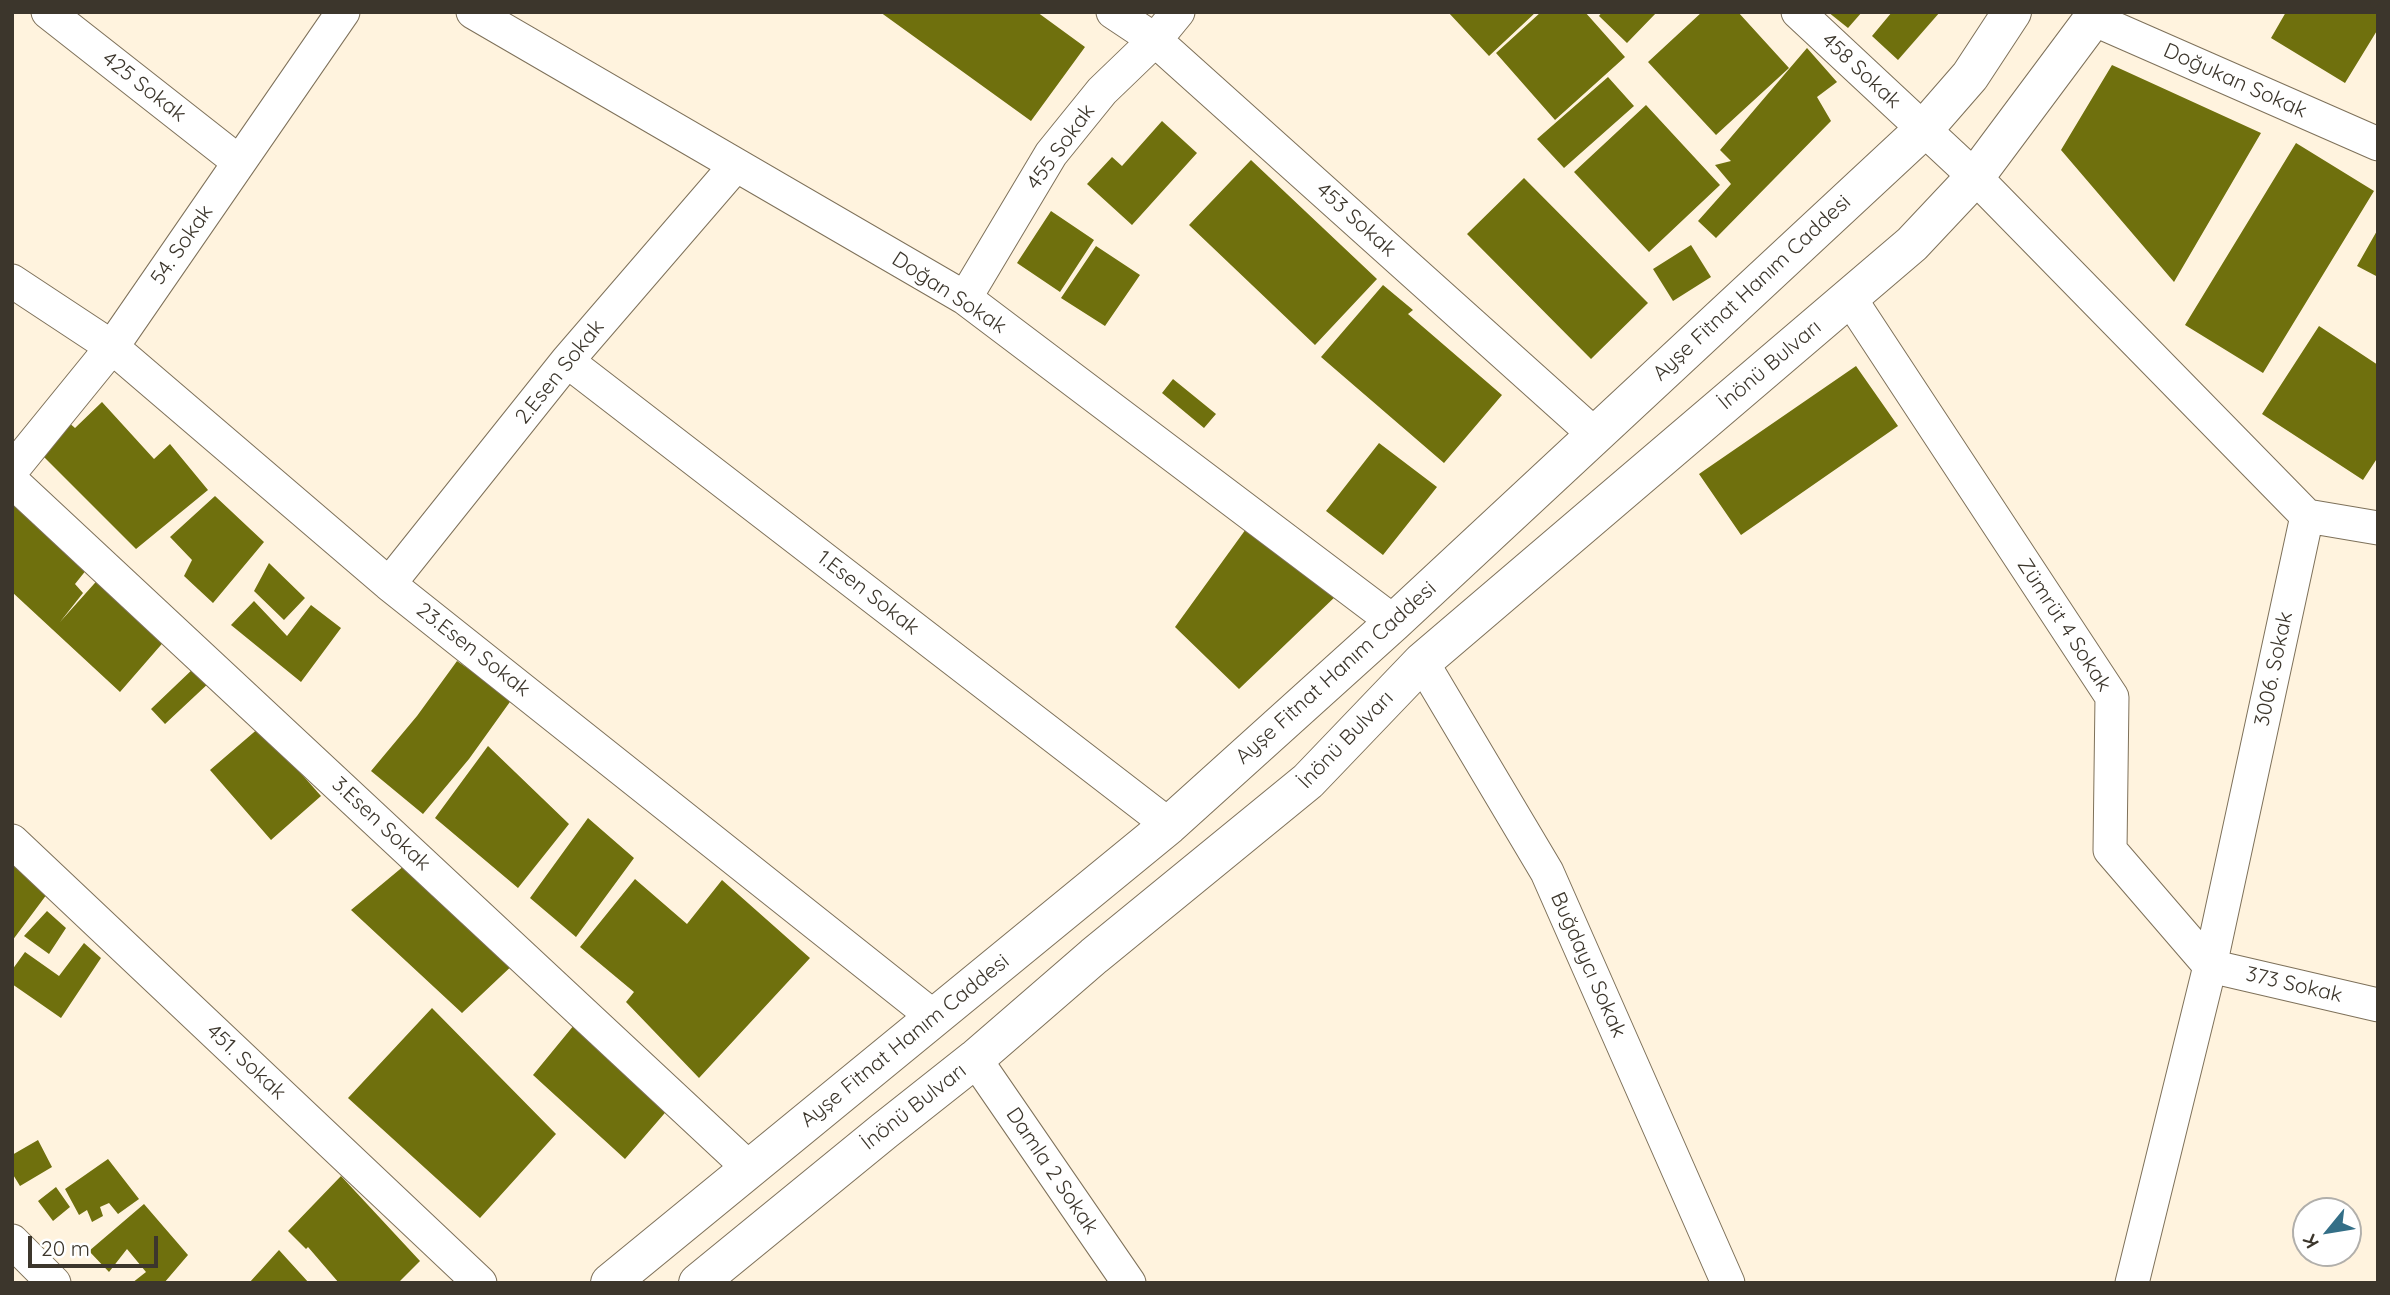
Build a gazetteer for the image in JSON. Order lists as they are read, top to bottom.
{
  "streets": {
    "main road": ["Ayşe Fitnat Hanım Caddesi", "İnönü Bulvarı"],
    "street": [
      "458 Sokak",
      "Doğukan Sokak",
      "425 Sokak",
      "455 Sokak",
      "453 Sokak",
      "54. Sokak",
      "Doğan Sokak",
      "2.Esen Sokak",
      "1.Esen Sokak",
      "Zümrüt 4 Sokak",
      "23.Esen Sokak",
      "3006. Sokak",
      "3.Esen Sokak",
      "Buğdaycı Sokak",
      "373 Sokak",
      "451. Sokak",
      "Damla 2 Sokak"
    ]
  },
  "crossings": [
    ["458 Sokak", "Ayşe Fitnat Hanım Caddesi"],
    ["458 Sokak", "İnönü Bulvarı"],
    ["425 Sokak", "54. Sokak"],
    ["455 Sokak", "453 Sokak"],
    ["455 Sokak", "Doğan Sokak"],
    ["453 Sokak", "Ayşe Fitnat Hanım Caddesi"],
    ["54. Sokak", "23.Esen Sokak"],
    ["Ayşe Fitnat Hanım Caddesi", "Doğan Sokak"],
    ["Ayşe Fitnat Hanım Caddesi", "1.Esen Sokak"],
    ["Ayşe Fitnat Hanım Caddesi", "23.Esen Sokak"],
    ["Ayşe Fitnat Hanım Caddesi", "3.Esen Sokak"],
    ["Doğan Sokak", "2.Esen Sokak"],
    ["İnönü Bulvarı", "Zümrüt 4 Sokak"],
    ["İnönü Bulvarı", "Buğdaycı Sokak"],
    ["İnönü Bulvarı", "Damla 2 Sokak"],
    ["2.Esen Sokak", "1.Esen Sokak"],
    ["2.Esen Sokak", "23.Esen Sokak"],
    ["Zümrüt 4 Sokak", "3006. Sokak"],
    ["Zümrüt 4 Sokak", "373 Sokak"],
    ["3006. Sokak", "373 Sokak"]
  ],
  "scale_bar": "20 m",
  "north": "bottom left"
}
